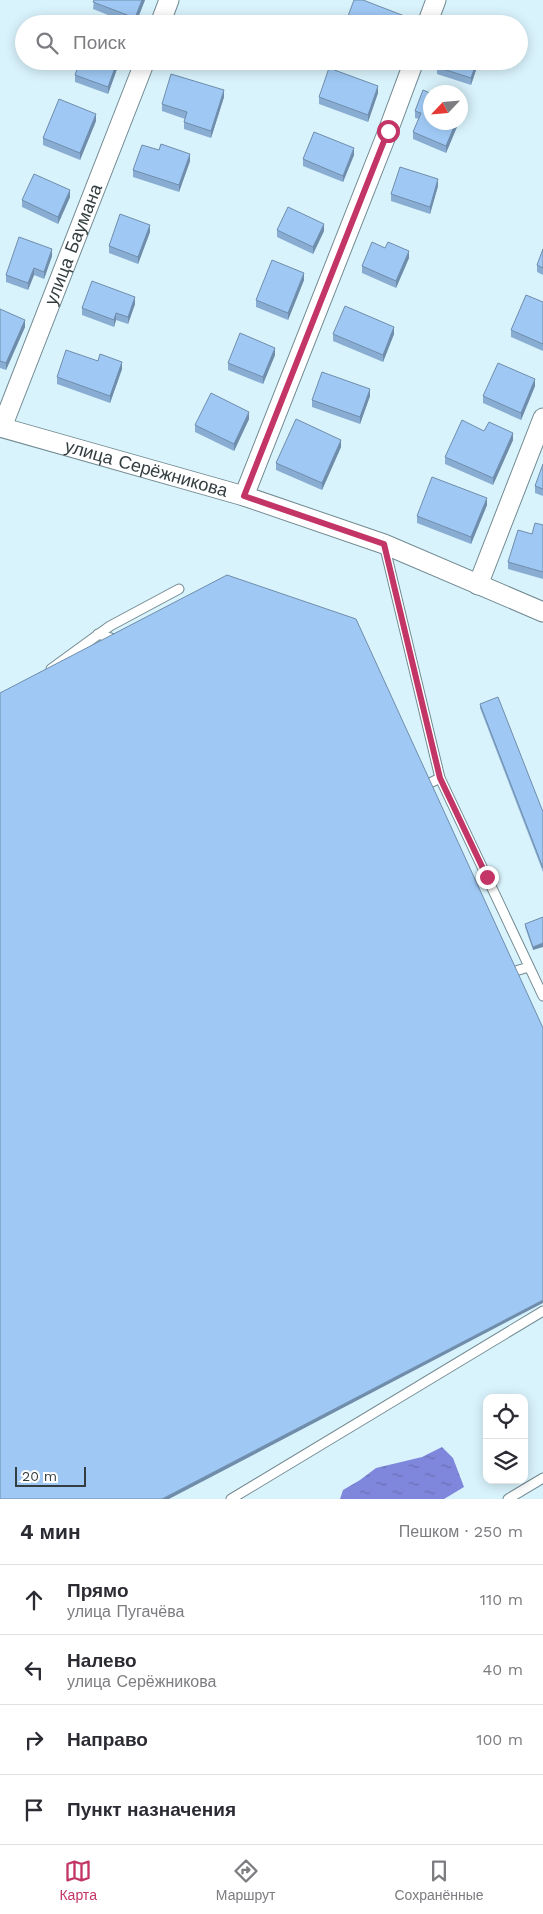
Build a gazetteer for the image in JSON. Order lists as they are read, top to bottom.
{
  "streets": {
    "street": ["улица Баумана", "улица Серёжникова"]
  },
  "crossings": [
    ["улица Баумана", "улица Серёжникова"]
  ],
  "scale_bar": "20 m",
  "north": "bottom left",
  "page": {
    "search": "Поиск",
    "scale": "20 m",
    "heading": ["4 мин", "Пешком · 250 m"],
    "list": [
      ["Прямо", "улица Пугачёва", "110 m"],
      ["Налево", "улица Серёжникова", "40 m"],
      ["Направо", "100 m"],
      "Пункт назначения"
    ],
    "nav": ["Карта", "Маршрут", "Сохранённые"]
  }
}
